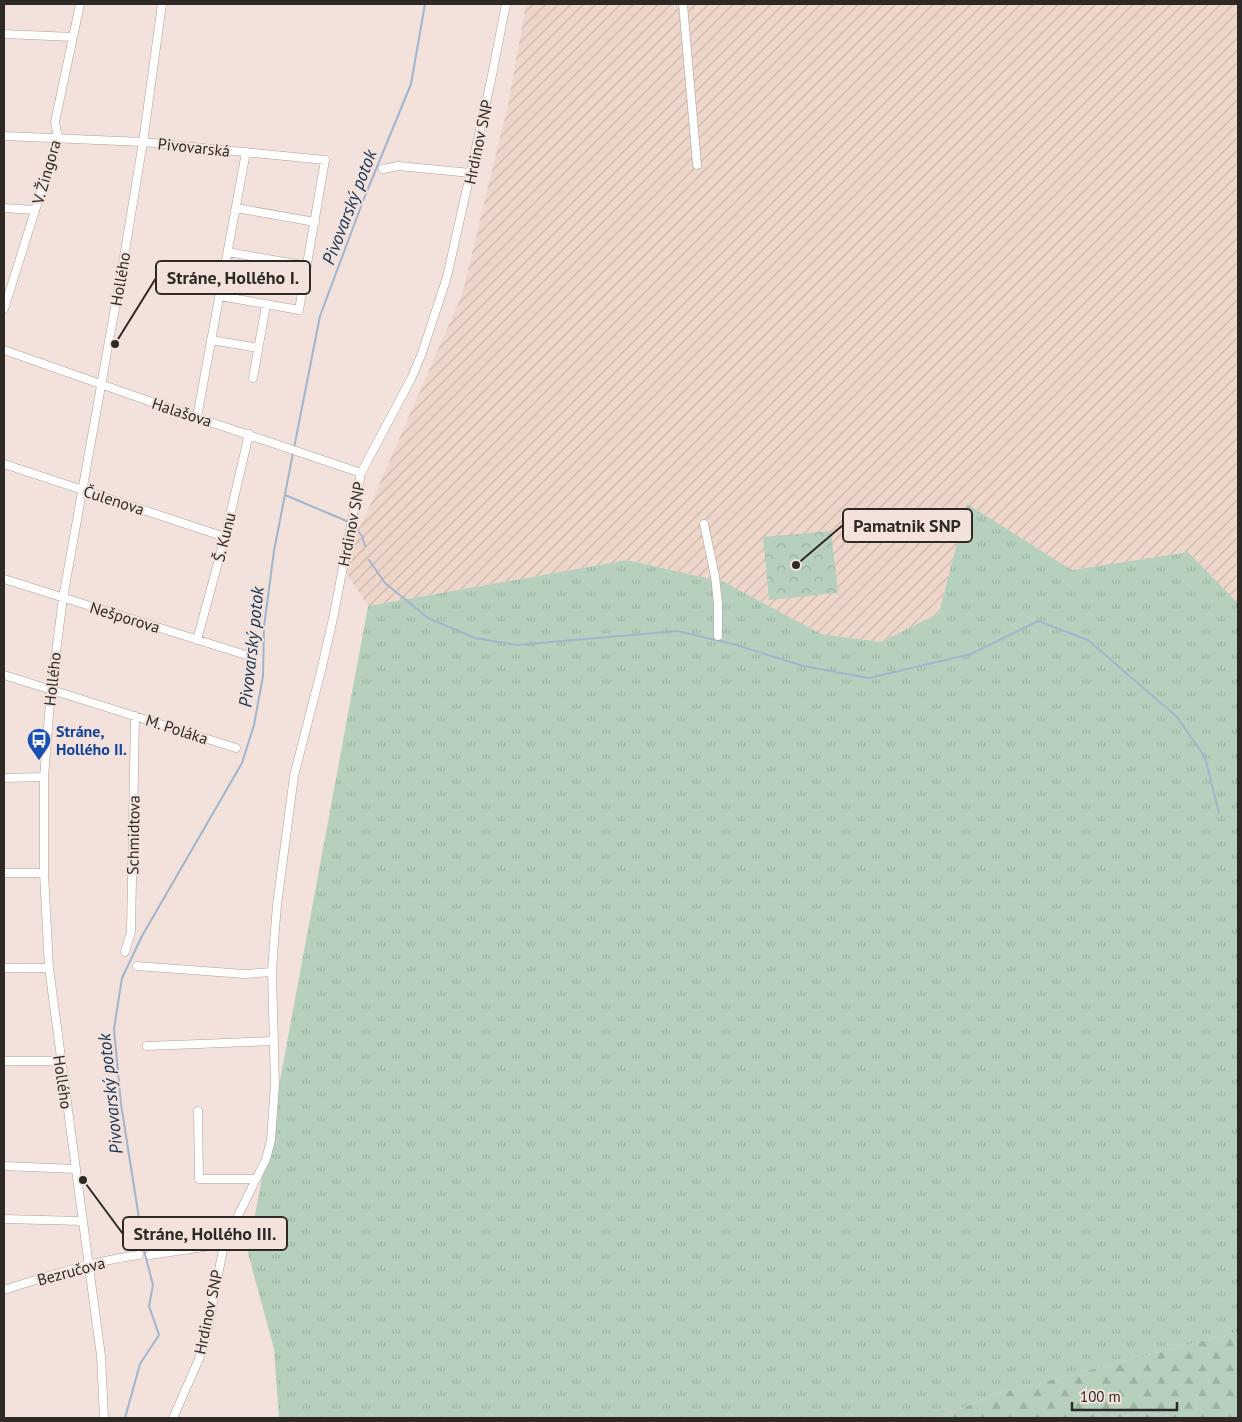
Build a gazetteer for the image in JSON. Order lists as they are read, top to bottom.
{
  "streets": {
    "street": [
      "Hrdinov SNP",
      "Pivovarská",
      "V. Žingora",
      "Hollého",
      "Halašova",
      "Čulenova",
      "Š. Kunu",
      "Nešporova",
      "M. Poláka",
      "Schmidtova",
      "Bezručova"
    ]
  },
  "crossings": [
    ["Hrdinov SNP", "Halašova"],
    ["Pivovarská", "V. Žingora"],
    ["Pivovarská", "Hollého"],
    ["Pivovarská", "Halašova"],
    ["Hollého", "Halašova"],
    ["Hollého", "Čulenova"],
    ["Hollého", "Nešporova"],
    ["Hollého", "M. Poláka"],
    ["Hollého", "Bezručova"],
    ["Halašova", "Š. Kunu"],
    ["Čulenova", "Š. Kunu"],
    ["Š. Kunu", "Nešporova"],
    ["M. Poláka", "Schmidtova"]
  ],
  "water": ["Pivovarský potok"],
  "places": {
    "other": ["Stráne, Hollého I.", "Pamatnik SNP", "Stráne, Hollého III."],
    "bus stop": ["Stráne, Hollého II."]
  },
  "scale_bar": "100 m"
}
